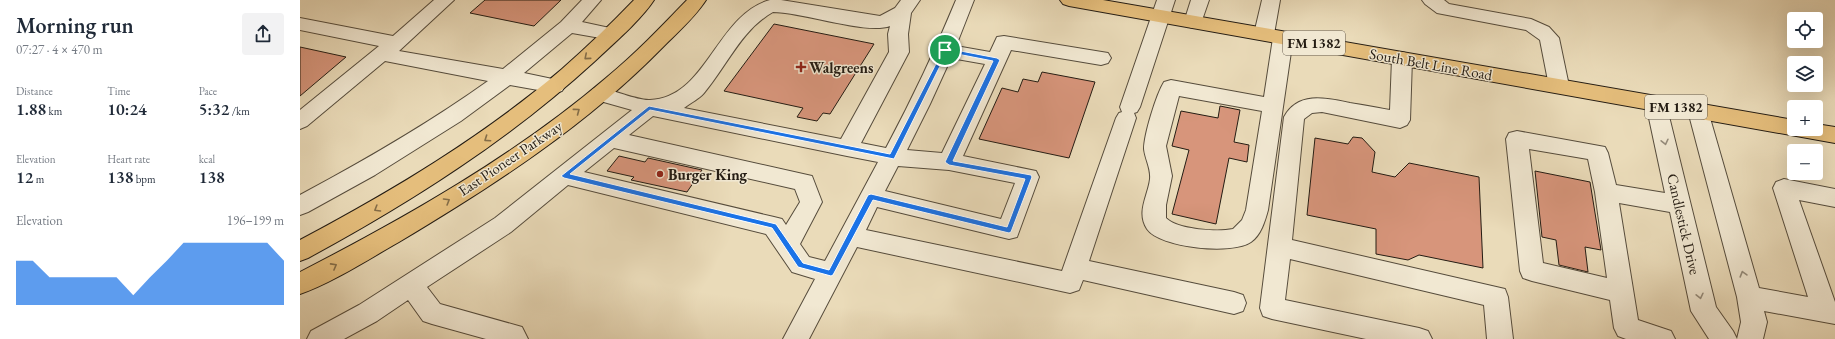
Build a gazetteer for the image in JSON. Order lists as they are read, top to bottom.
{
  "streets": {
    "main road": ["FM 1382", "South Belt Line Road", "East Pioneer Parkway"],
    "street": ["Candlestick Drive"]
  },
  "crossings": [
    ["South Belt Line Road", "Candlestick Drive"]
  ],
  "places": {
    "health": ["Walgreens"],
    "other": ["Burger King"]
  },
  "page": {
    "heading": ["Morning run", "07:27 · 4 × 470 m"],
    "map_buttons": ["+", "−"],
    "stats": [
      ["Distance", "1.88 km"],
      ["Time", "10:24"],
      ["Pace", "5:32 /km"],
      ["Elevation", "12 m"],
      ["Heart rate", "138 bpm"],
      ["kcal", "138"]
    ],
    "chart": ["Elevation", "196–199 m"]
  }
}
